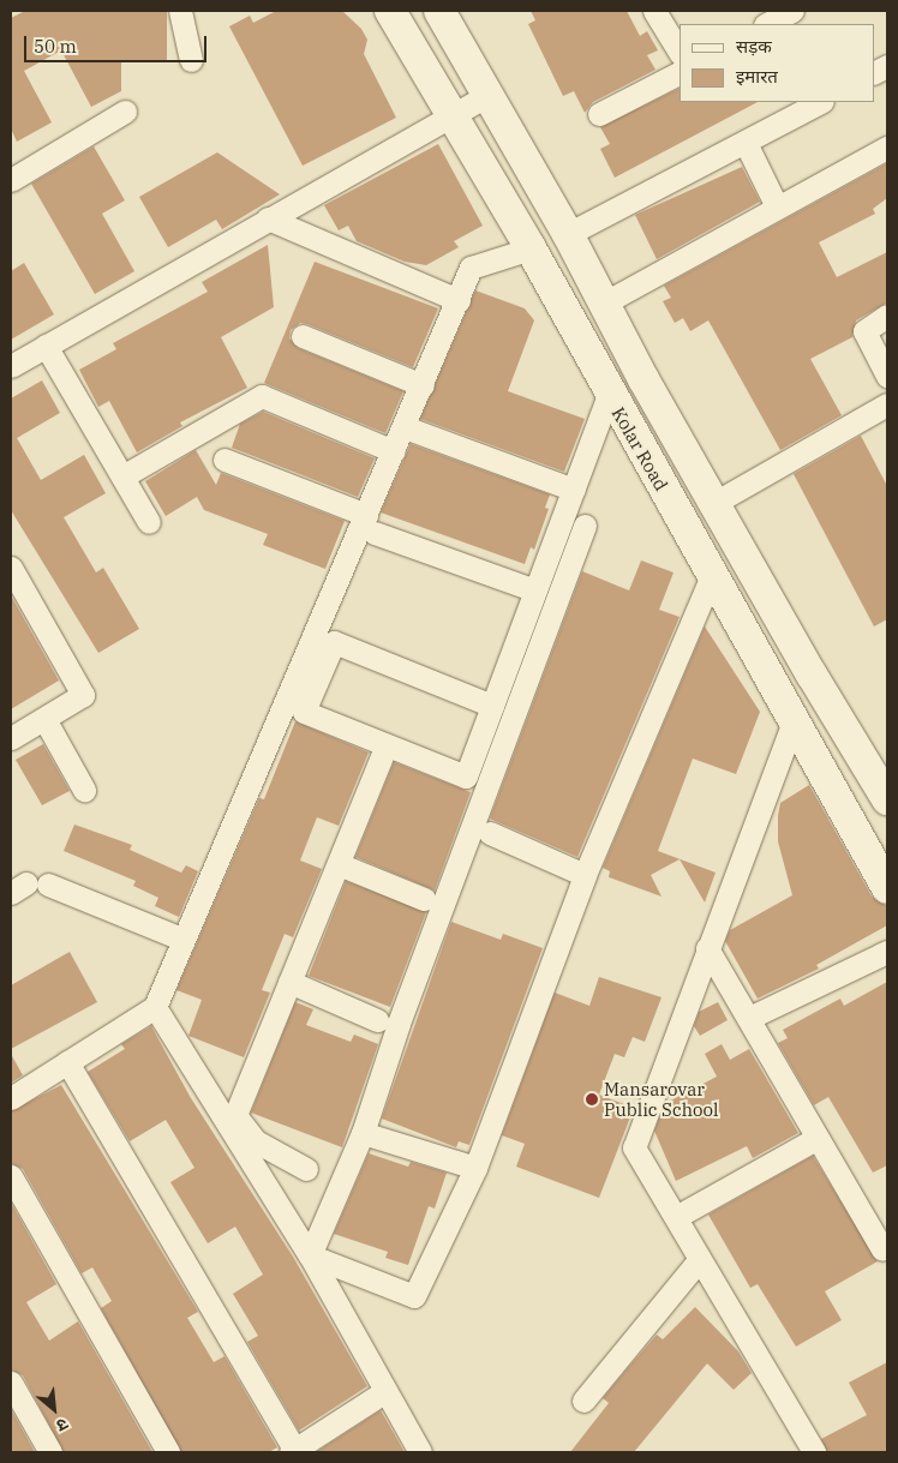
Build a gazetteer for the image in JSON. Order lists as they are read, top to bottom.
{
  "streets": {
    "main road": ["Kolar Road"]
  },
  "places": ["Mansarovar Public School"],
  "legend": ["सड़क", "इमारत"],
  "scale_bar": "50 m",
  "north": "bottom right"
}
